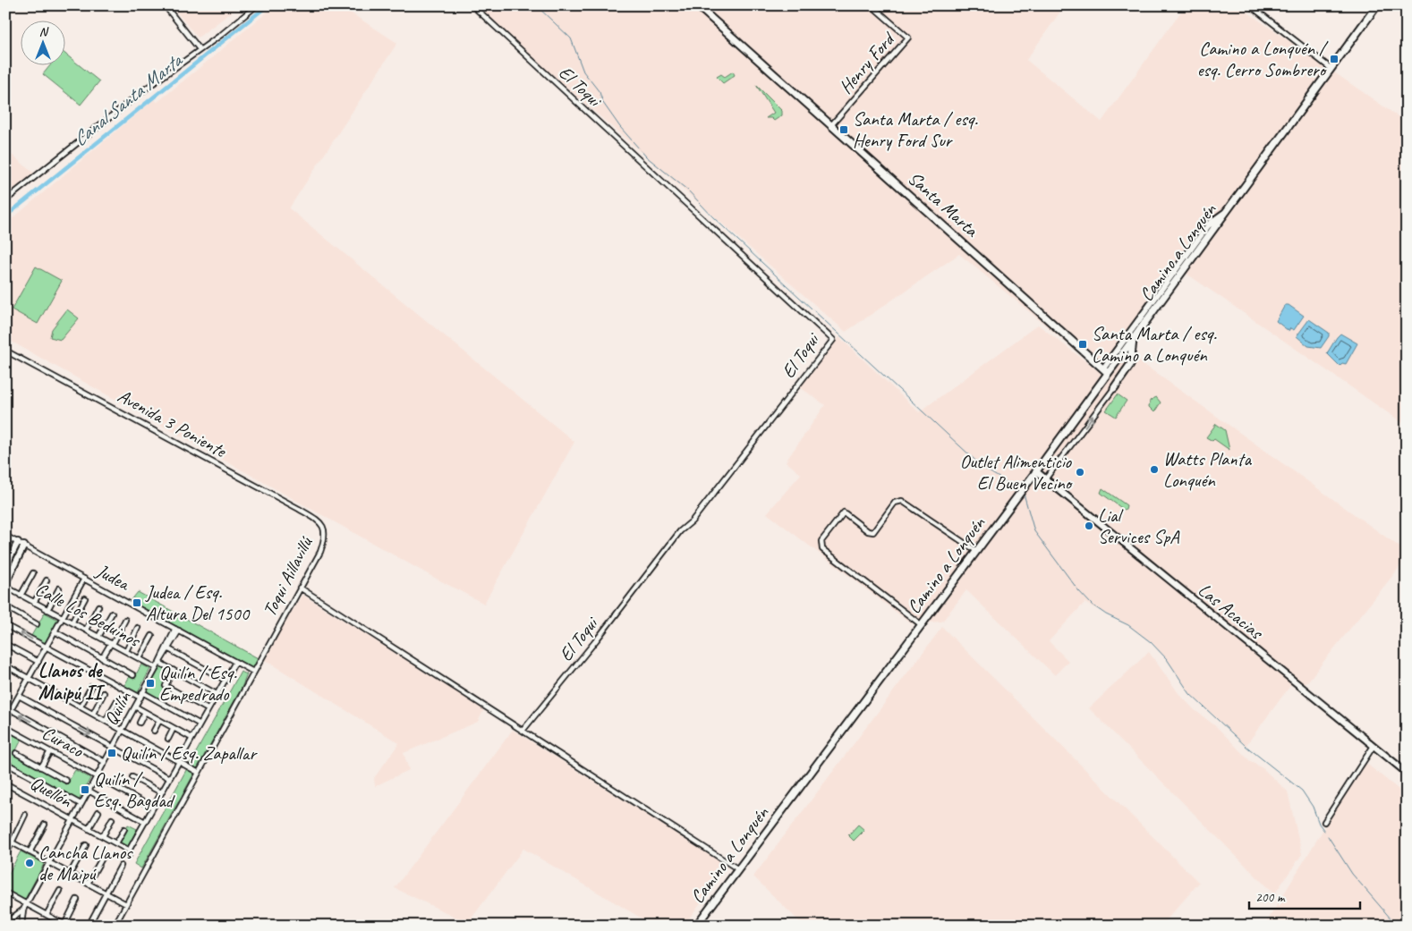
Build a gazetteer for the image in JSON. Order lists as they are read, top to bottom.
{
  "streets": {
    "main road": ["Santa Marta", "Camino a Lonquén", "Las Acacias"],
    "street": [
      "Henry Ford",
      "El Toqui",
      "Avenida 3 Poniente",
      "Judea",
      "Toqui Aillavillú",
      "Calle Los Beduinos",
      "Quilín",
      "Curaco",
      "Quellón"
    ]
  },
  "crossings": [
    ["Henry Ford", "Santa Marta"],
    ["Santa Marta", "Camino a Lonquén"],
    ["Camino a Lonquén", "Las Acacias"],
    ["Avenida 3 Poniente", "Toqui Aillavillú"],
    ["Judea", "Toqui Aillavillú"],
    ["Judea", "Quilín"],
    ["Calle Los Beduinos", "Quilín"],
    ["Quilín", "Curaco"],
    ["Quilín", "Quellón"]
  ],
  "districts": ["Llanos de Maipú II"],
  "water": ["Canal Santa Marta"],
  "places": {
    "transit": [
      "Camino a Lonquén / esq. Cerro Sombrero",
      "Santa Marta / esq. Henry Ford Sur",
      "Santa Marta / esq. Camino a Lonquén",
      "Judea / Esq. Altura Del 1500",
      "Quilín / Esq. Empedrado",
      "Quilín / Esq. Zapallar",
      "Quilín / Esq. Bagdad"
    ],
    "other": [
      "Watts Planta Lonquén",
      "Outlet Alimenticio El Buen Vecino",
      "Lial Services SpA",
      "Cancha Llanos de Maipú"
    ]
  },
  "scale_bar": "200 m",
  "north": "top"
}
